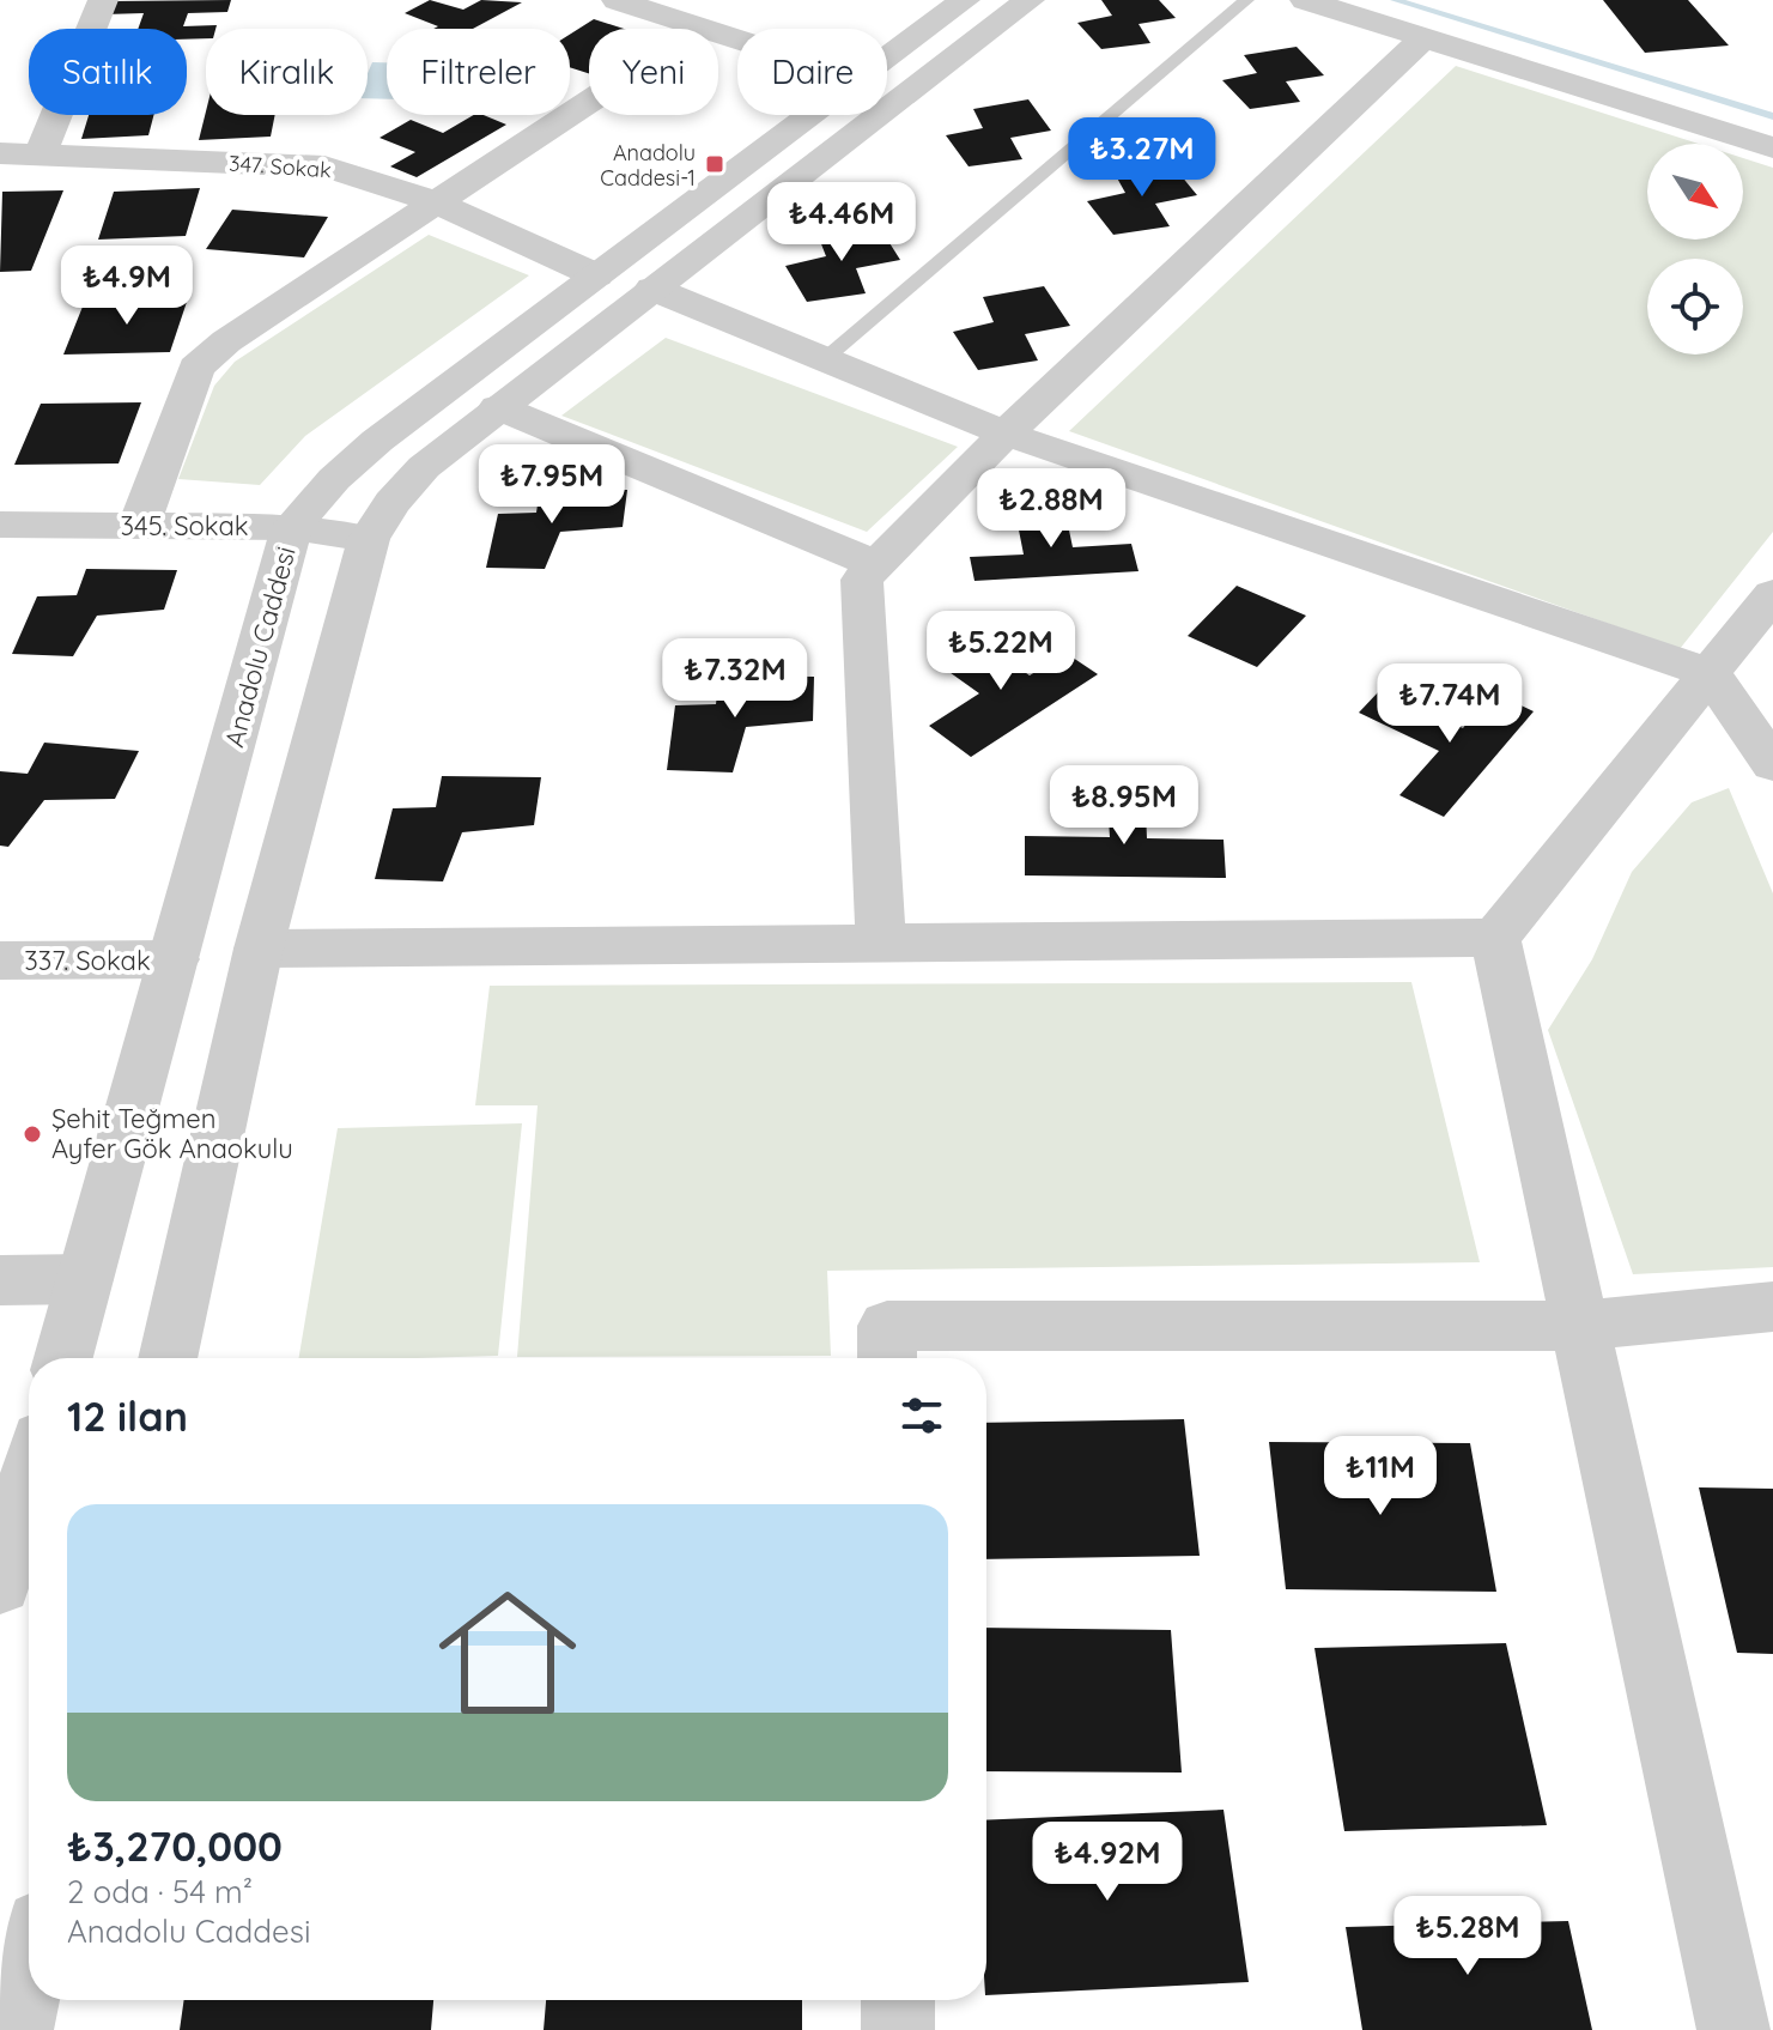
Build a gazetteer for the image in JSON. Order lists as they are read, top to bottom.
{
  "streets": {
    "street": [
      "347. Sokak",
      "345. Sokak",
      "Anadolu Caddesi",
      "337. Sokak"
    ]
  },
  "crossings": [
    ["347. Sokak", "Anadolu Caddesi"],
    ["345. Sokak", "Anadolu Caddesi"],
    ["Anadolu Caddesi", "337. Sokak"]
  ],
  "places": {
    "transit": ["Anadolu Caddesi-1"],
    "other": ["Şehit Teğmen Ayfer Gök Anaokulu"]
  },
  "north": "bottom right",
  "page": {
    "chip": [
      "Satılık",
      "Kiralık",
      "Filtreler",
      "Yeni",
      "Daire"
    ],
    "price": [
      "₺3.27M",
      "₺4.46M",
      "₺4.9M",
      "₺7.95M",
      "₺2.88M",
      "₺5.22M",
      "₺7.32M",
      "₺7.74M",
      "₺8.95M",
      "₺11M",
      "₺4.92M",
      "₺5.28M"
    ],
    "heading": "12 ilan",
    "list": [
      {
        "name": "₺3,270,000",
        "note": "2 oda · 54 m² · Anadolu Caddesi"
      }
    ]
  }
}
